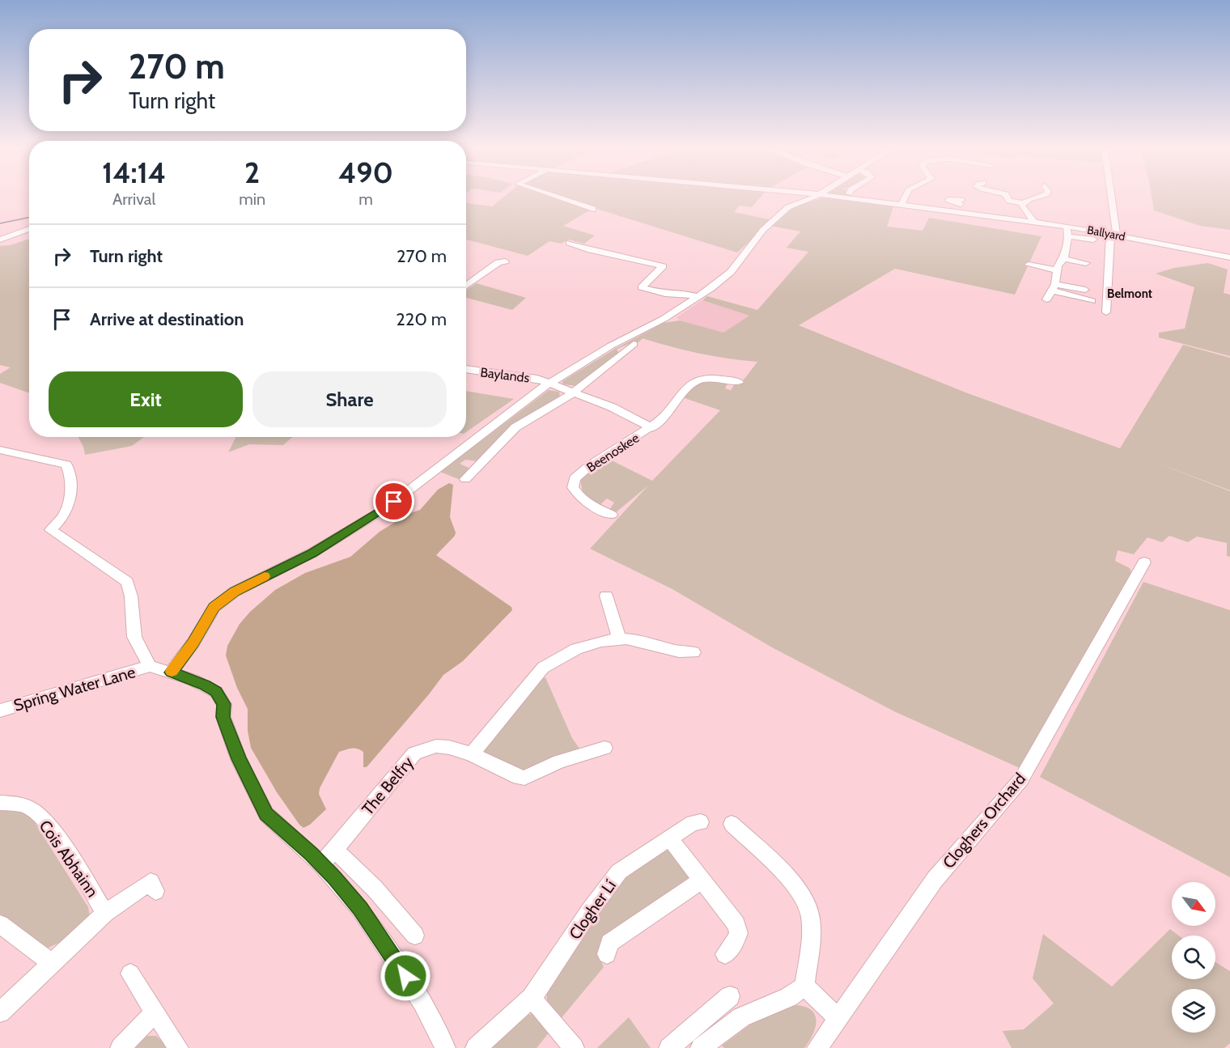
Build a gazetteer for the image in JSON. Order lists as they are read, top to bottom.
{
  "streets": {
    "street": [
      "Ballyard",
      "Baylands",
      "Beenoskee",
      "Spring Water Lane",
      "The Belfry",
      "Cloghers Orchard",
      "Cois Abhainn",
      "Clogher Lí"
    ]
  },
  "crossings": [
    ["Baylands", "Beenoskee"]
  ],
  "districts": ["Belmont"],
  "north": "bottom right",
  "page": {
    "turn": ["270 m", "Turn right"],
    "eta": [
      "14:14",
      "Arrival",
      "2",
      "min",
      "490",
      "m"
    ],
    "list": [
      {
        "name": "Turn right",
        "value": "270 m"
      },
      {
        "name": "Arrive at destination",
        "value": "220 m"
      }
    ],
    "buttons": ["Exit", "Share"]
  }
}
